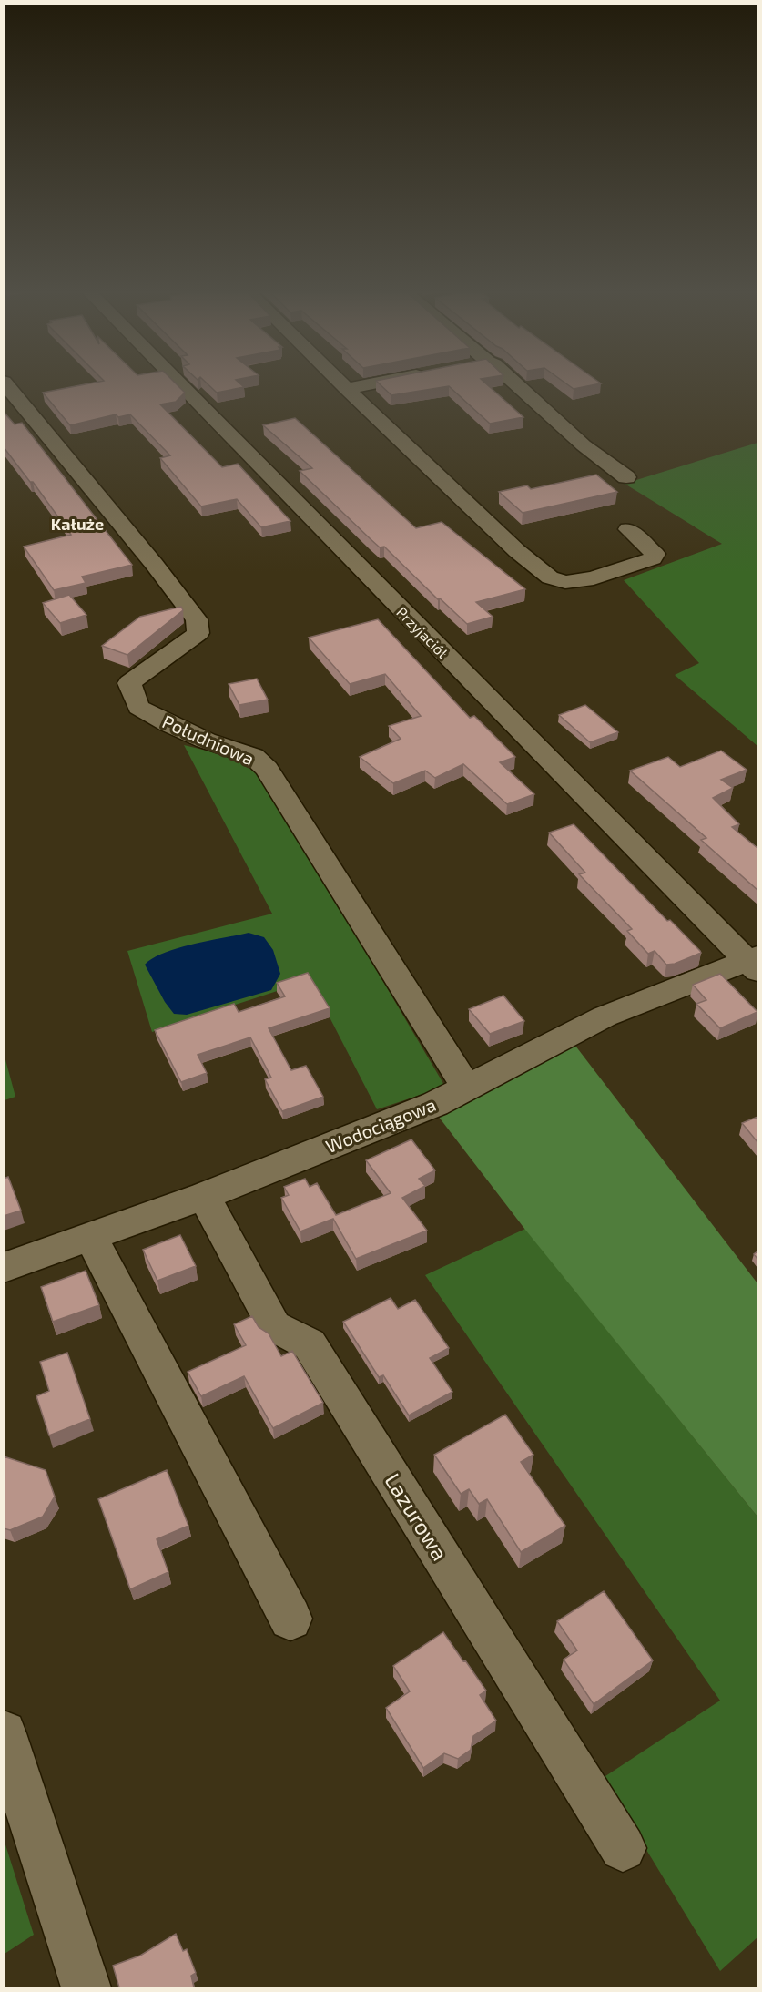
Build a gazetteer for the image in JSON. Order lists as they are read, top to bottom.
{
  "streets": {
    "street": [
      "Przyjaciół",
      "Południowa",
      "Wodociągowa",
      "Lazurowa"
    ]
  },
  "crossings": [
    ["Przyjaciół", "Wodociągowa"],
    ["Południowa", "Wodociągowa"],
    ["Wodociągowa", "Lazurowa"]
  ],
  "districts": ["Kałuże"]
}
